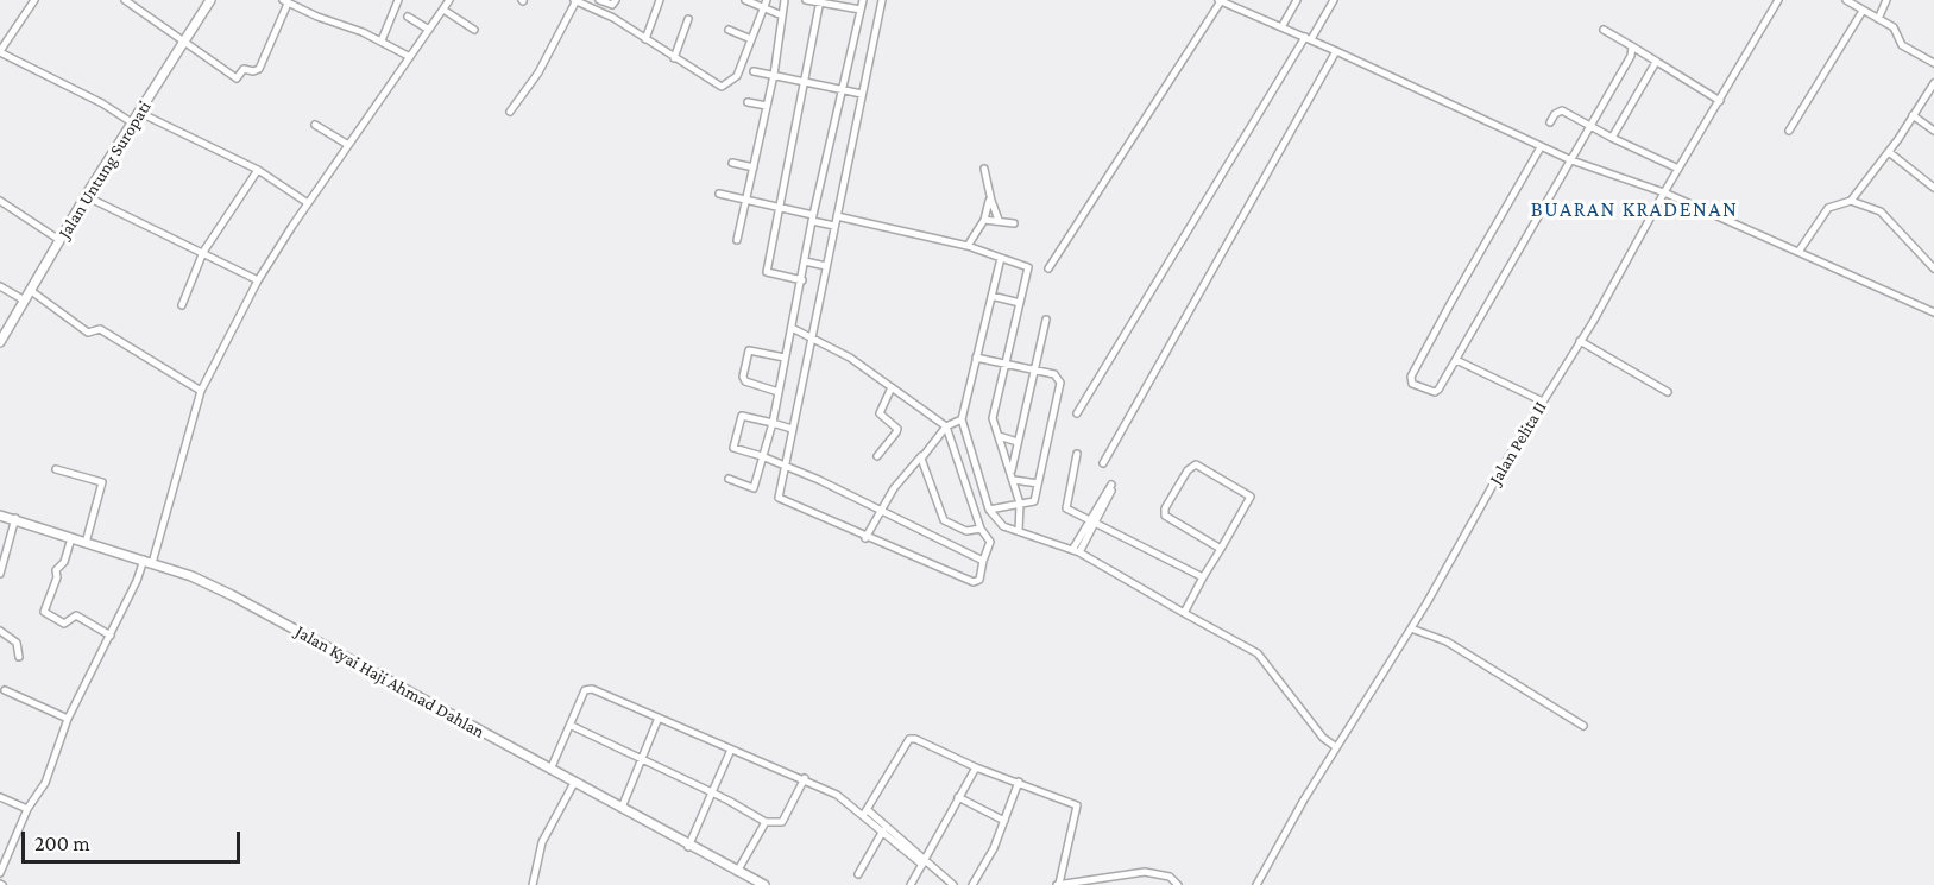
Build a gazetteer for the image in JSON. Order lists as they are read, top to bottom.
{
  "streets": {
    "street": ["Jalan Untung Suropati", "Jalan Pelita II", "Jalan Kyai Haji Ahmad Dahlan"]
  },
  "districts": ["BUARAN KRADENAN"],
  "scale_bar": "200 m"
}
